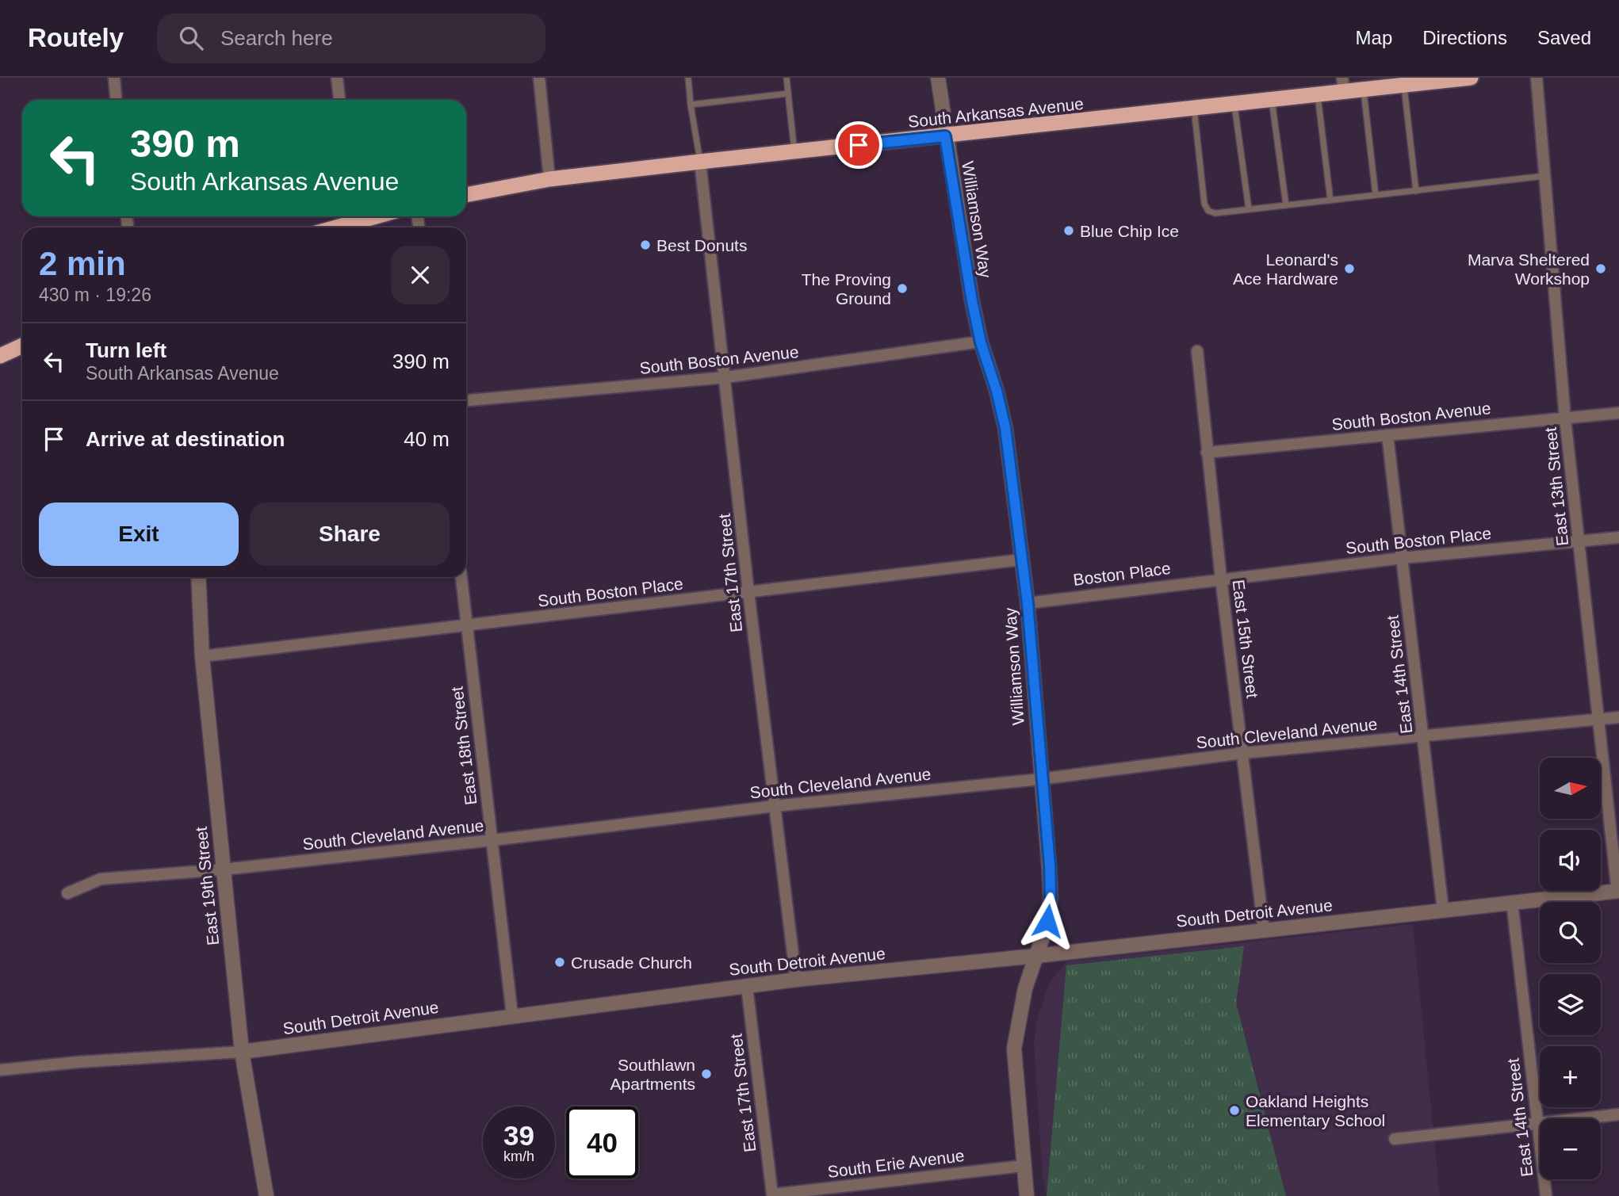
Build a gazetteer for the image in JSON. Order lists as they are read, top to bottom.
{
  "streets": {
    "highway": ["South Arkansas Avenue"],
    "street": [
      "Williamson Way",
      "South Boston Avenue",
      "East 13th Street",
      "South Boston Place",
      "East 17th Street",
      "Boston Place",
      "East 15th Street",
      "East 14th Street",
      "South Cleveland Avenue",
      "East 18th Street",
      "East 19th Street",
      "South Detroit Avenue",
      "South Erie Avenue"
    ]
  },
  "crossings": [
    ["South Arkansas Avenue", "Williamson Way"],
    ["South Arkansas Avenue", "East 17th Street"],
    ["Williamson Way", "South Boston Avenue"],
    ["Williamson Way", "South Boston Place"],
    ["Williamson Way", "Boston Place"],
    ["Williamson Way", "South Cleveland Avenue"],
    ["Williamson Way", "South Detroit Avenue"],
    ["Williamson Way", "South Erie Avenue"],
    ["South Boston Avenue", "East 13th Street"],
    ["South Boston Avenue", "East 17th Street"],
    ["South Boston Avenue", "East 15th Street"],
    ["South Boston Avenue", "East 14th Street"],
    ["East 13th Street", "South Boston Place"],
    ["East 13th Street", "South Cleveland Avenue"],
    ["East 13th Street", "South Detroit Avenue"],
    ["South Boston Place", "East 17th Street"],
    ["South Boston Place", "Boston Place"],
    ["South Boston Place", "East 15th Street"],
    ["South Boston Place", "East 14th Street"],
    ["South Boston Place", "East 18th Street"],
    ["South Boston Place", "East 19th Street"],
    ["East 17th Street", "South Cleveland Avenue"],
    ["East 17th Street", "South Detroit Avenue"],
    ["East 17th Street", "South Erie Avenue"],
    ["Boston Place", "East 15th Street"],
    ["East 15th Street", "South Cleveland Avenue"],
    ["East 15th Street", "South Detroit Avenue"],
    ["East 14th Street", "South Cleveland Avenue"],
    ["East 14th Street", "South Detroit Avenue"],
    ["South Cleveland Avenue", "East 18th Street"],
    ["South Cleveland Avenue", "East 19th Street"],
    ["East 18th Street", "South Detroit Avenue"],
    ["East 19th Street", "South Detroit Avenue"]
  ],
  "places": [
    "Blue Chip Ice",
    "Best Donuts",
    "Leonard's Ace Hardware",
    "Marva Sheltered Workshop",
    "The Proving Ground",
    "Crusade Church",
    "Southlawn Apartments",
    "Oakland Heights Elementary School"
  ],
  "north": "right",
  "page": {
    "header": "Routely",
    "search": "Search here",
    "nav": ["Map", "Directions", "Saved"],
    "turn": ["390 m", "South Arkansas Avenue"],
    "heading": ["2 min", "430 m · 19:26"],
    "list": [
      {
        "name": "Turn left",
        "note": "South Arkansas Avenue",
        "value": "390 m"
      },
      {
        "name": "Arrive at destination",
        "value": "40 m"
      }
    ],
    "buttons": ["Exit", "Share"],
    "map_buttons": ["+", "−"],
    "speed": "39 km/h",
    "limit": "40"
  }
}
